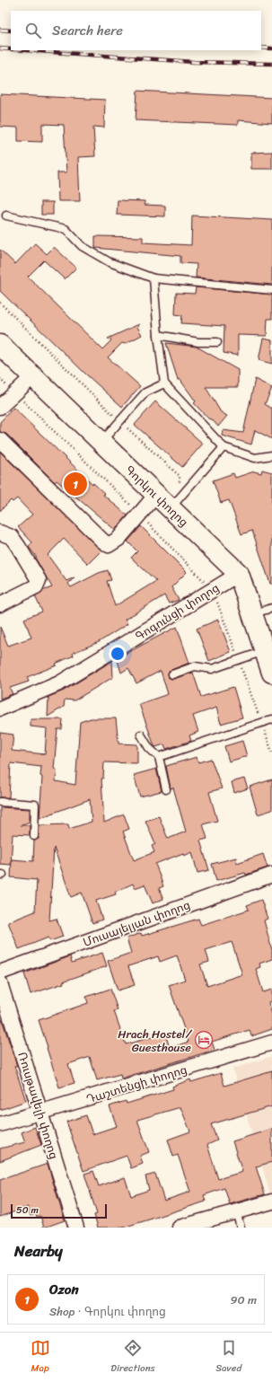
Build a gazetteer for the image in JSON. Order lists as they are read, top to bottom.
{
  "streets": {
    "main road": ["Գորկու փողոց"],
    "street": [
      "Գոգունցի փողոց",
      "Մուսայելյան փողոց",
      "Դաշտենցի փողոց",
      "Ռուսթավելի փողոց"
    ]
  },
  "crossings": [
    ["Գորկու փողոց", "Գոգունցի փողոց"],
    ["Դաշտենցի փողոց", "Ռուսթավելի փողոց"]
  ],
  "places": {
    "hotel": ["Hrach Hostel/ Guesthouse"]
  },
  "scale_bar": "50 m",
  "page": {
    "search": "Search here",
    "pins": "1",
    "scale": "50 m",
    "heading": "Nearby",
    "list": [
      {
        "mark": "1",
        "name": "Ozon",
        "note": "Shop · Գորկու փողոց",
        "value": "90 m"
      }
    ],
    "nav": ["Map", "Directions", "Saved"]
  }
}
